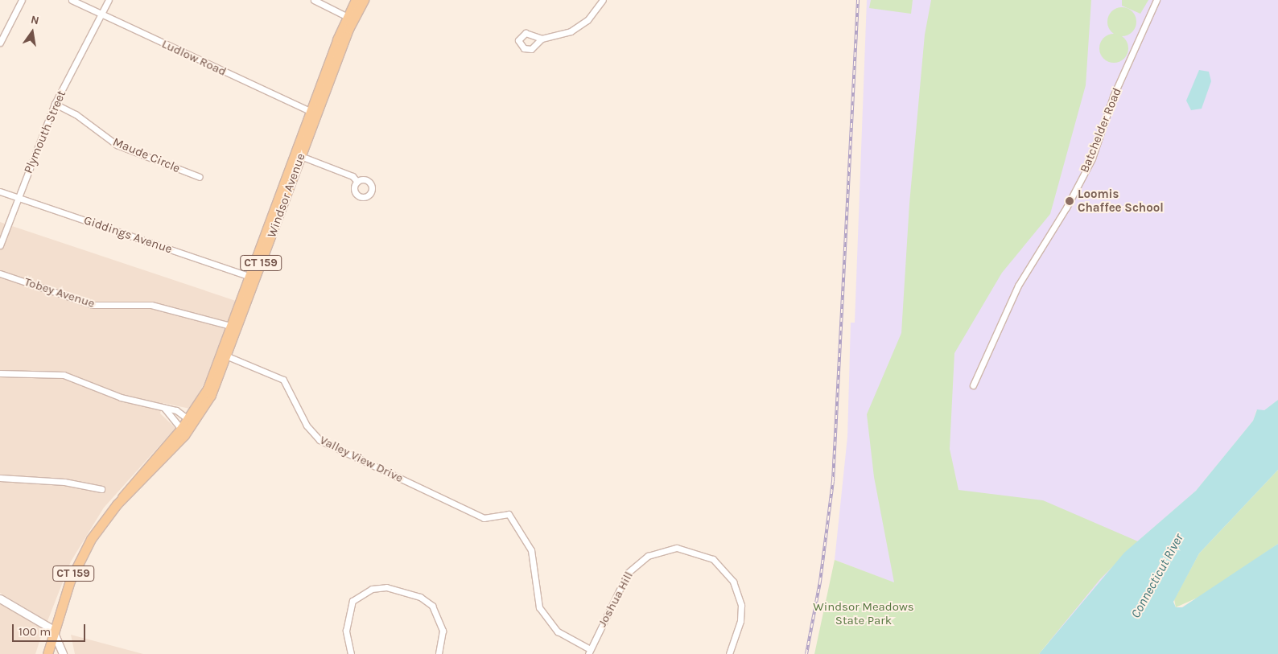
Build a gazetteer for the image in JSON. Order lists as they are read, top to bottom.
{
  "streets": {
    "main road": ["Windsor Avenue", "CT 159"],
    "street": [
      "Ludlow Road",
      "Batchelder Road",
      "Plymouth Street",
      "Maude Circle",
      "Giddings Avenue",
      "Tobey Avenue",
      "Valley View Drive",
      "Joshua Hill"
    ]
  },
  "crossings": [
    ["Ludlow Road", "Plymouth Street"],
    ["Ludlow Road", "Windsor Avenue"],
    ["Plymouth Street", "Maude Circle"],
    ["Plymouth Street", "Giddings Avenue"],
    ["Windsor Avenue", "Giddings Avenue"],
    ["Windsor Avenue", "Tobey Avenue"],
    ["Windsor Avenue", "Valley View Drive"],
    ["Valley View Drive", "Joshua Hill"]
  ],
  "water": ["Connecticut River"],
  "parks": ["Windsor Meadows State Park"],
  "places": ["Loomis Chaffee School"],
  "scale_bar": "100 m",
  "north": "top"
}
